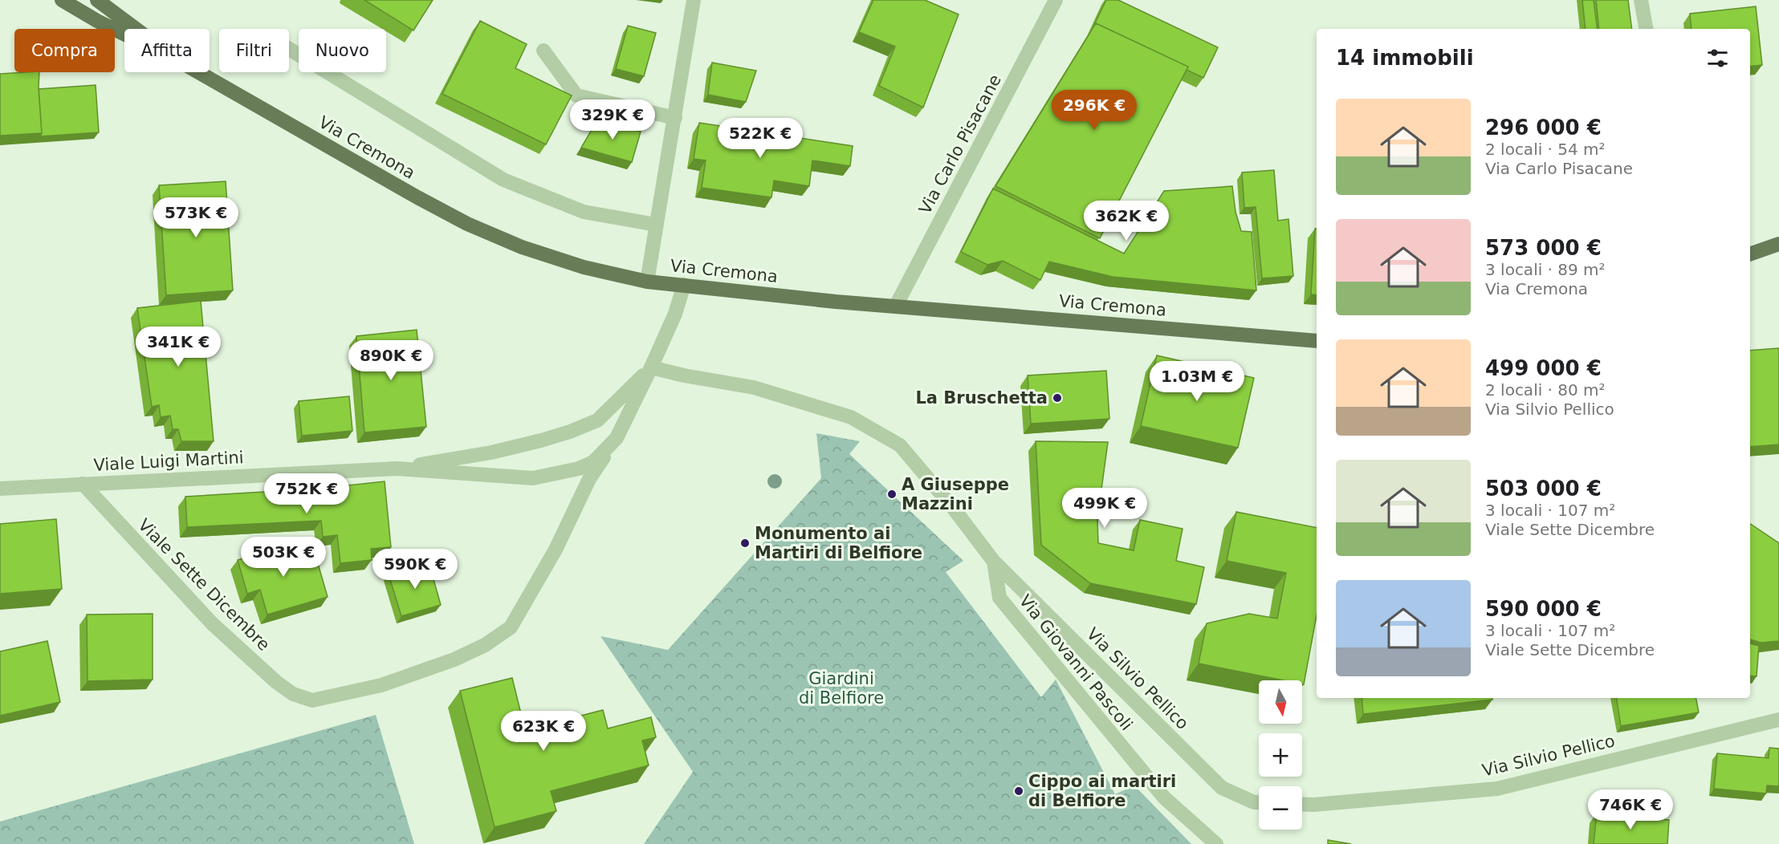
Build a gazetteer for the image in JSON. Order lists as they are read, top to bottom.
{
  "streets": {
    "main road": ["Via Cremona"],
    "street": [
      "Via Carlo Pisacane",
      "Viale Luigi Martini",
      "Viale Sette Dicembre",
      "Via Giovanni Pascoli",
      "Via Silvio Pellico"
    ]
  },
  "crossings": [
    ["Via Carlo Pisacane", "Via Cremona"],
    ["Via Cremona", "Viale Luigi Martini"],
    ["Viale Luigi Martini", "Viale Sette Dicembre"],
    ["Viale Luigi Martini", "Via Giovanni Pascoli"],
    ["Via Giovanni Pascoli", "Via Silvio Pellico"]
  ],
  "parks": ["Giardini di Belfiore"],
  "places": [
    "La Bruschetta",
    "A Giuseppe Mazzini",
    "Monumento ai Martiri di Belfiore",
    "Cippo ai martiri di Belfiore"
  ],
  "north": "bottom",
  "page": {
    "chip": [
      "Compra",
      "Affitta",
      "Filtri",
      "Nuovo"
    ],
    "heading": "14 immobili",
    "list": [
      {
        "name": "296 000 €",
        "note": "2 locali · 54 m² · Via Carlo Pisacane"
      },
      {
        "name": "573 000 €",
        "note": "3 locali · 89 m² · Via Cremona"
      },
      {
        "name": "499 000 €",
        "note": "2 locali · 80 m² · Via Silvio Pellico"
      },
      {
        "name": "503 000 €",
        "note": "3 locali · 107 m² · Viale Sette Dicembre"
      },
      {
        "name": "590 000 €",
        "note": "3 locali · 107 m² · Viale Sette Dicembre"
      }
    ],
    "price": [
      "296K €",
      "329K €",
      "522K €",
      "573K €",
      "362K €",
      "341K €",
      "890K €",
      "1.03M €",
      "752K €",
      "499K €",
      "503K €",
      "590K €",
      "623K €",
      "746K €"
    ],
    "map_buttons": ["+", "−"]
  }
}
